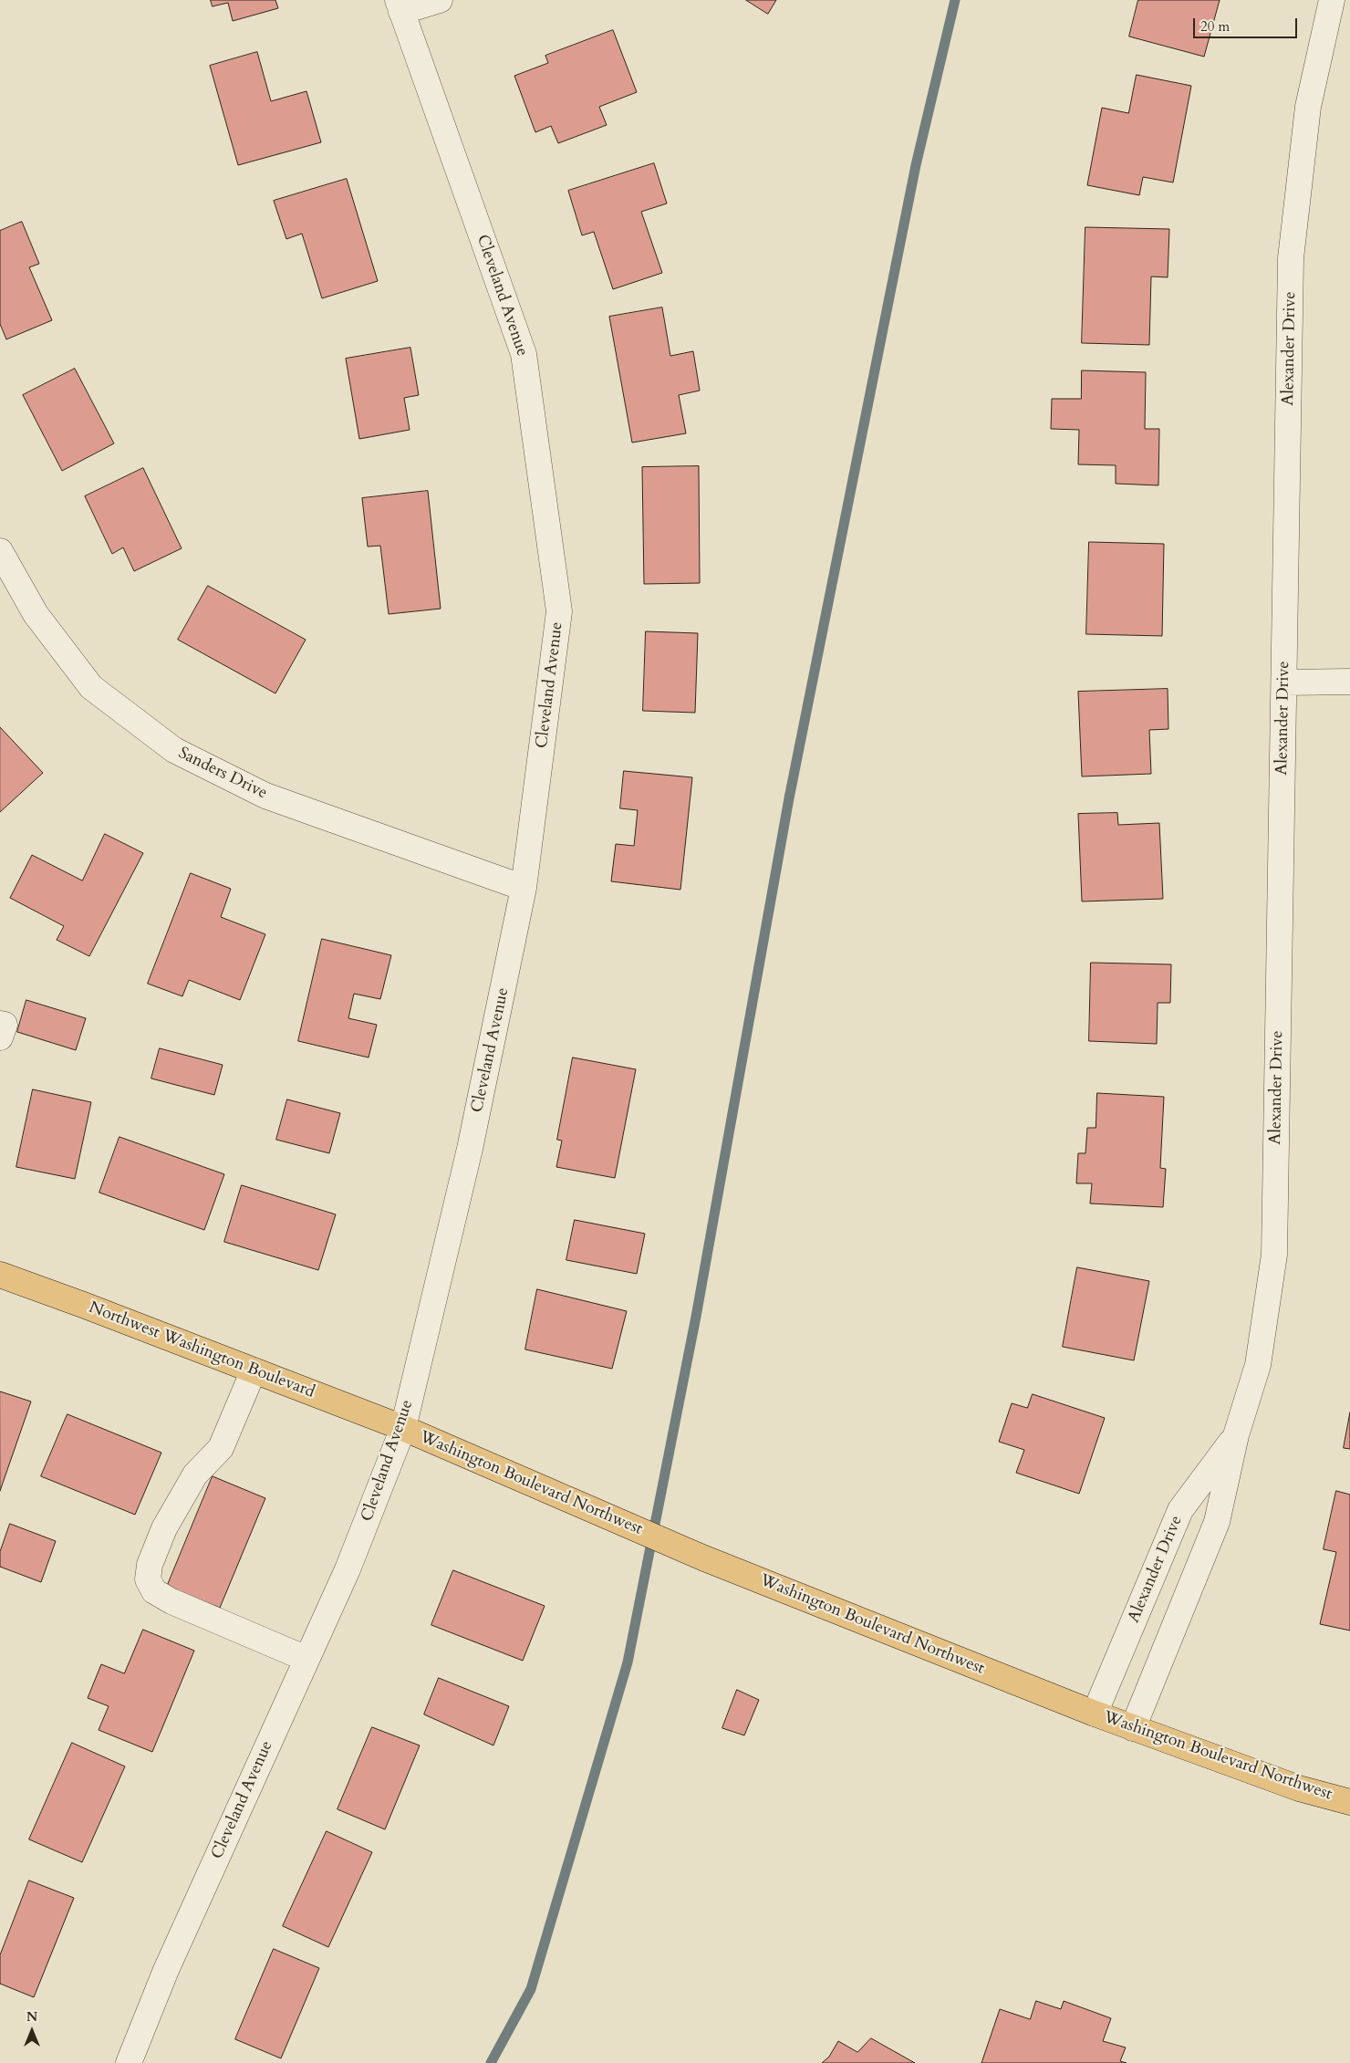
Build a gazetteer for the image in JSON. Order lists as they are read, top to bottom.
{
  "streets": {
    "main road": ["Northwest Washington Boulevard", "Washington Boulevard Northwest"],
    "street": ["Cleveland Avenue", "Alexander Drive", "Sanders Drive"]
  },
  "crossings": [
    ["Cleveland Avenue", "Sanders Drive"],
    ["Cleveland Avenue", "Northwest Washington Boulevard"],
    ["Cleveland Avenue", "Washington Boulevard Northwest"],
    ["Alexander Drive", "Washington Boulevard Northwest"],
    ["Northwest Washington Boulevard", "Washington Boulevard Northwest"]
  ],
  "scale_bar": "20 m",
  "north": "top"
}
